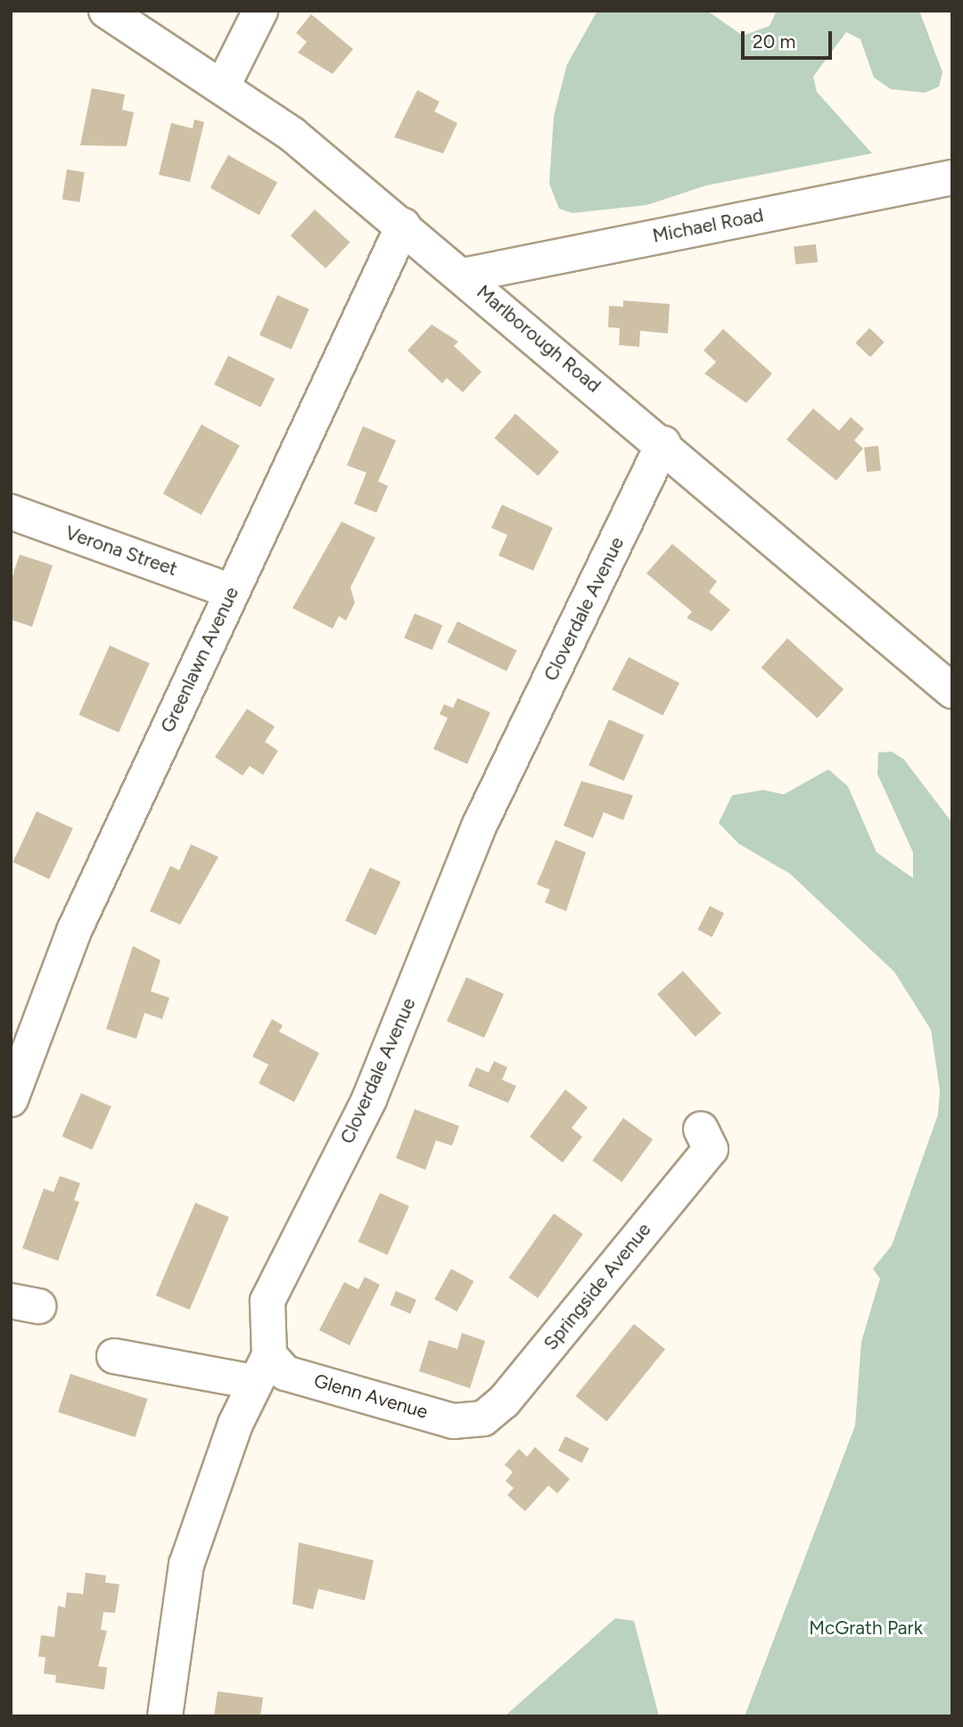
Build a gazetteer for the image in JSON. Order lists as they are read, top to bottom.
{
  "streets": {
    "street": [
      "Michael Road",
      "Marlborough Road",
      "Verona Street",
      "Cloverdale Avenue",
      "Greenlawn Avenue",
      "Springside Avenue",
      "Glenn Avenue"
    ]
  },
  "crossings": [
    ["Michael Road", "Marlborough Road"],
    ["Marlborough Road", "Cloverdale Avenue"],
    ["Marlborough Road", "Greenlawn Avenue"],
    ["Verona Street", "Greenlawn Avenue"],
    ["Cloverdale Avenue", "Glenn Avenue"],
    ["Springside Avenue", "Glenn Avenue"]
  ],
  "parks": ["McGrath Park"],
  "scale_bar": "20 m"
}
